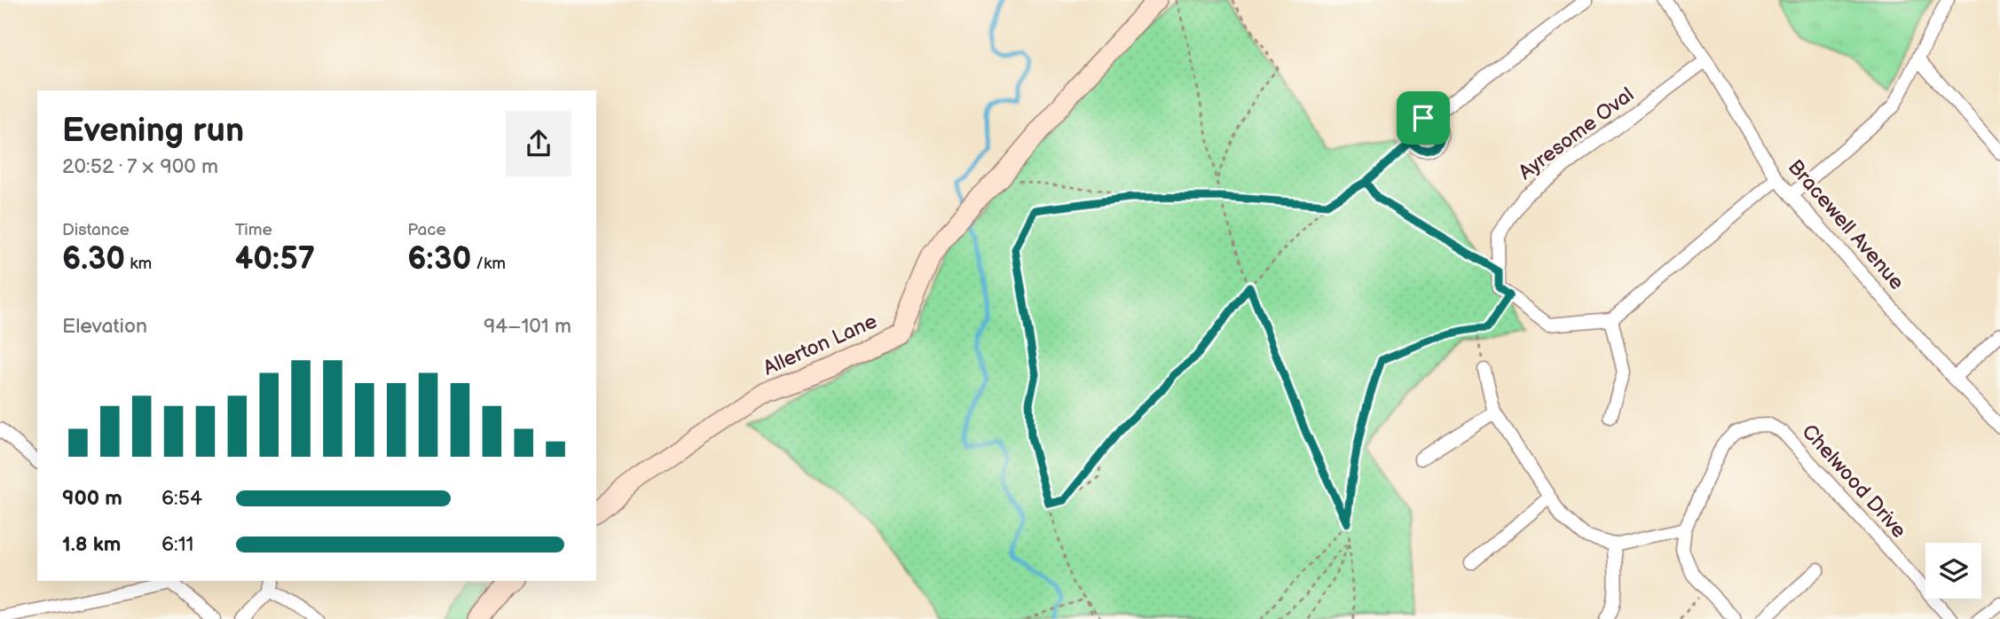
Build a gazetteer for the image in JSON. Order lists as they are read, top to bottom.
{
  "streets": {
    "street": [
      "Ayresome Oval",
      "Bracewell Avenue",
      "Allerton Lane",
      "Chelwood Drive"
    ]
  },
  "crossings": [
    ["Ayresome Oval", "Bracewell Avenue"]
  ],
  "page": {
    "heading": ["Evening run", "20:52 · 7 × 900 m"],
    "stats": [
      ["Distance", "6.30 km"],
      ["Time", "40:57"],
      ["Pace", "6:30 /km"]
    ],
    "chart": ["Elevation", "94–101 m"],
    "list": [
      {
        "name": "900 m",
        "note": "6:54"
      },
      {
        "name": "1.8 km",
        "note": "6:11"
      }
    ]
  }
}
